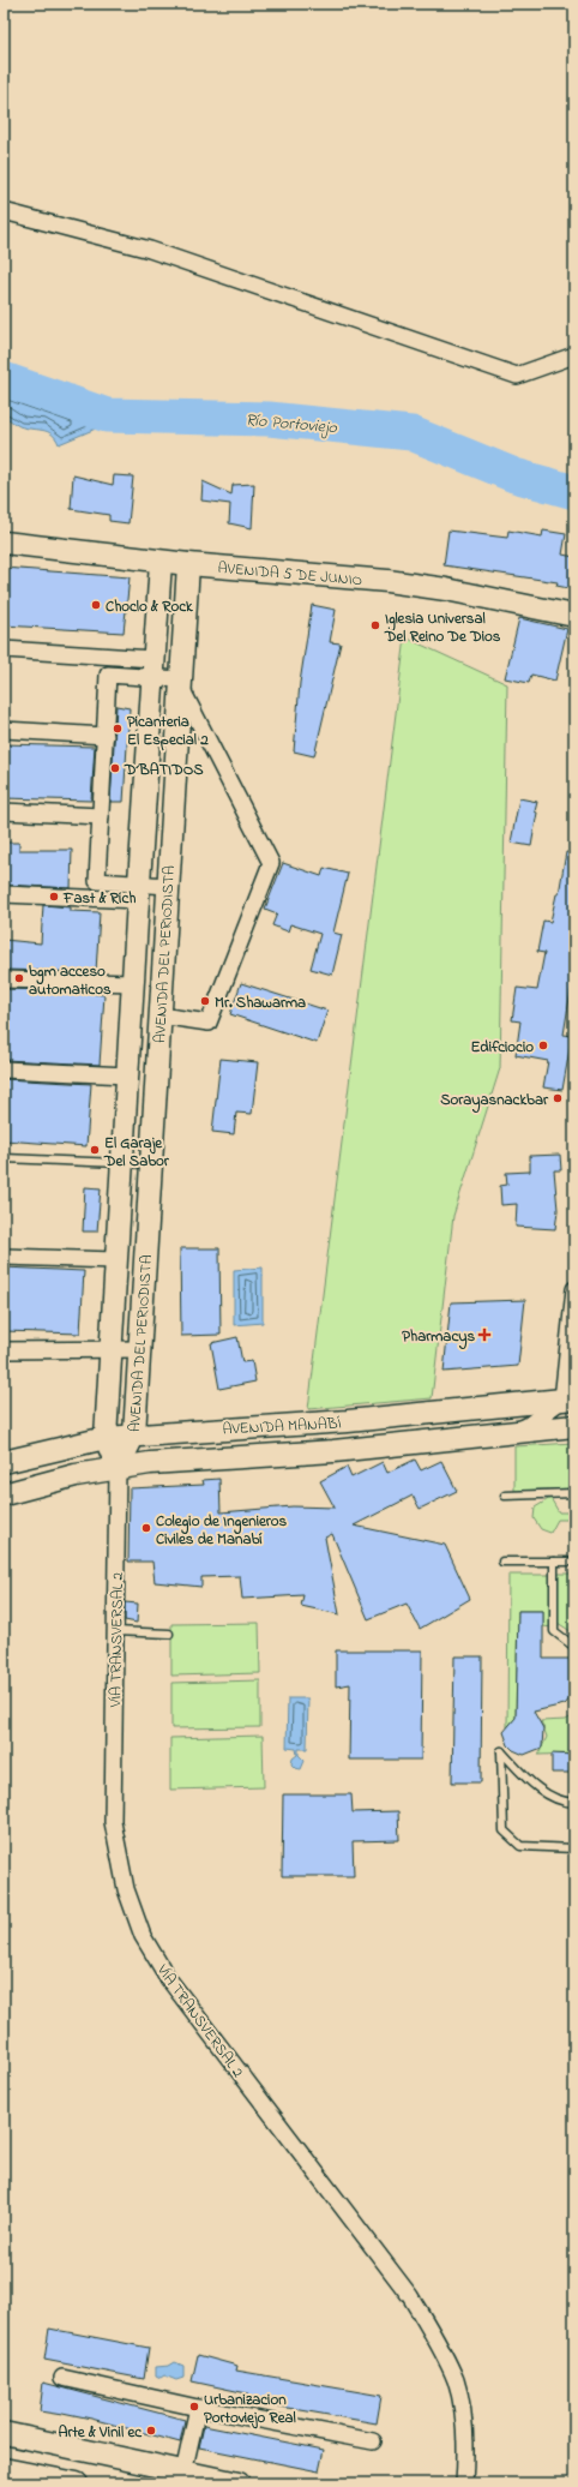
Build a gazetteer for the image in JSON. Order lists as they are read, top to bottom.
{
  "streets": {
    "street": [
      "AVENIDA 5 DE JUNIO",
      "AVENIDA DEL PERIODISTA",
      "AVENIDA MANABÍ",
      "VÍA TRANSVERSAL 2"
    ]
  },
  "crossings": [
    ["AVENIDA 5 DE JUNIO", "AVENIDA DEL PERIODISTA"],
    ["AVENIDA DEL PERIODISTA", "AVENIDA MANABÍ"],
    ["AVENIDA DEL PERIODISTA", "VÍA TRANSVERSAL 2"],
    ["AVENIDA MANABÍ", "VÍA TRANSVERSAL 2"]
  ],
  "water": ["Río Portoviejo"],
  "places": {
    "other": [
      "Choclo & Rock",
      "Iglesia Universal Del Reino De Dios",
      "Picanteria El Especial 2",
      "D´BATIDOS",
      "Fast & Rich",
      "bgm acceso automaticos",
      "Mr. Shawarma",
      "Edifciocio",
      "Sorayasnackbar",
      "El Garaje Del Sabor",
      "Colegio de Ingenieros Civiles de Manabí",
      "Urbanizacion Portoviejo Real",
      "Arte & Vinil ec"
    ],
    "health": ["Pharmacys"]
  }
}
